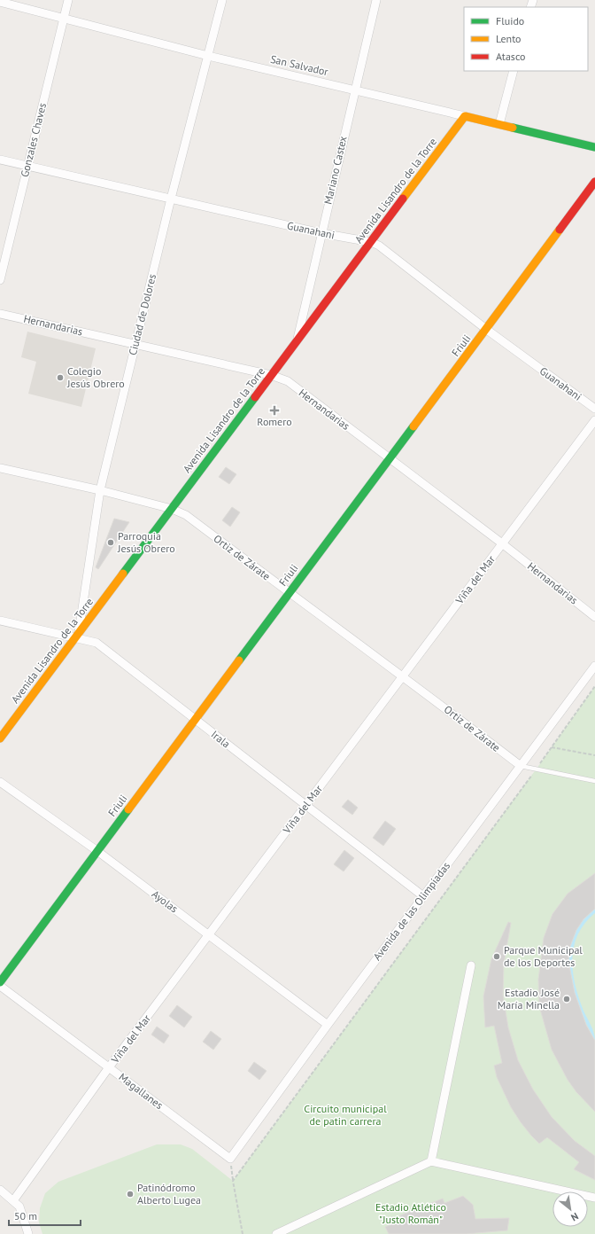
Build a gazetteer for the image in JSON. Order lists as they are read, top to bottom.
{
  "streets": {
    "street": [
      "San Salvador",
      "Gonzales Chaves",
      "Mariano Castex",
      "Avenida Lisandro de la Torre",
      "Guanahani",
      "Ciudad de Dolores",
      "Hernandarias",
      "Friuli",
      "Ortiz de Zárate",
      "Viña del Mar",
      "Irala",
      "Ayolas",
      "Avenida de las Olimpiadas",
      "Magallanes"
    ]
  },
  "crossings": [
    ["San Salvador", "Gonzales Chaves"],
    ["San Salvador", "Mariano Castex"],
    ["San Salvador", "Avenida Lisandro de la Torre"],
    ["San Salvador", "Ciudad de Dolores"],
    ["Gonzales Chaves", "Guanahani"],
    ["Mariano Castex", "Avenida Lisandro de la Torre"],
    ["Mariano Castex", "Guanahani"],
    ["Avenida Lisandro de la Torre", "Guanahani"],
    ["Avenida Lisandro de la Torre", "Ciudad de Dolores"],
    ["Avenida Lisandro de la Torre", "Hernandarias"],
    ["Avenida Lisandro de la Torre", "Ortiz de Zárate"],
    ["Avenida Lisandro de la Torre", "Irala"],
    ["Guanahani", "Ciudad de Dolores"],
    ["Guanahani", "Friuli"],
    ["Ciudad de Dolores", "Hernandarias"],
    ["Ciudad de Dolores", "Ortiz de Zárate"],
    ["Ciudad de Dolores", "Irala"],
    ["Hernandarias", "Friuli"],
    ["Hernandarias", "Viña del Mar"],
    ["Friuli", "Ortiz de Zárate"],
    ["Friuli", "Irala"],
    ["Friuli", "Ayolas"],
    ["Ortiz de Zárate", "Viña del Mar"],
    ["Ortiz de Zárate", "Avenida de las Olimpiadas"],
    ["Viña del Mar", "Irala"],
    ["Viña del Mar", "Ayolas"],
    ["Viña del Mar", "Magallanes"],
    ["Irala", "Avenida de las Olimpiadas"],
    ["Ayolas", "Avenida de las Olimpiadas"],
    ["Avenida de las Olimpiadas", "Magallanes"]
  ],
  "parks": ["Circuito municipal de patin carrera", "Estadio Atlético \"Justo Román\""],
  "places": {
    "other": [
      "Colegio Jesús Obrero",
      "Parroquia Jesús Obrero",
      "Parque Municipal de los Deportes",
      "Estadio José María Minella",
      "Patinódromo Alberto Lugea"
    ],
    "health": ["Romero"]
  },
  "legend": ["Fluido", "Lento", "Atasco"],
  "scale_bar": "50 m",
  "north": "bottom right"
}
